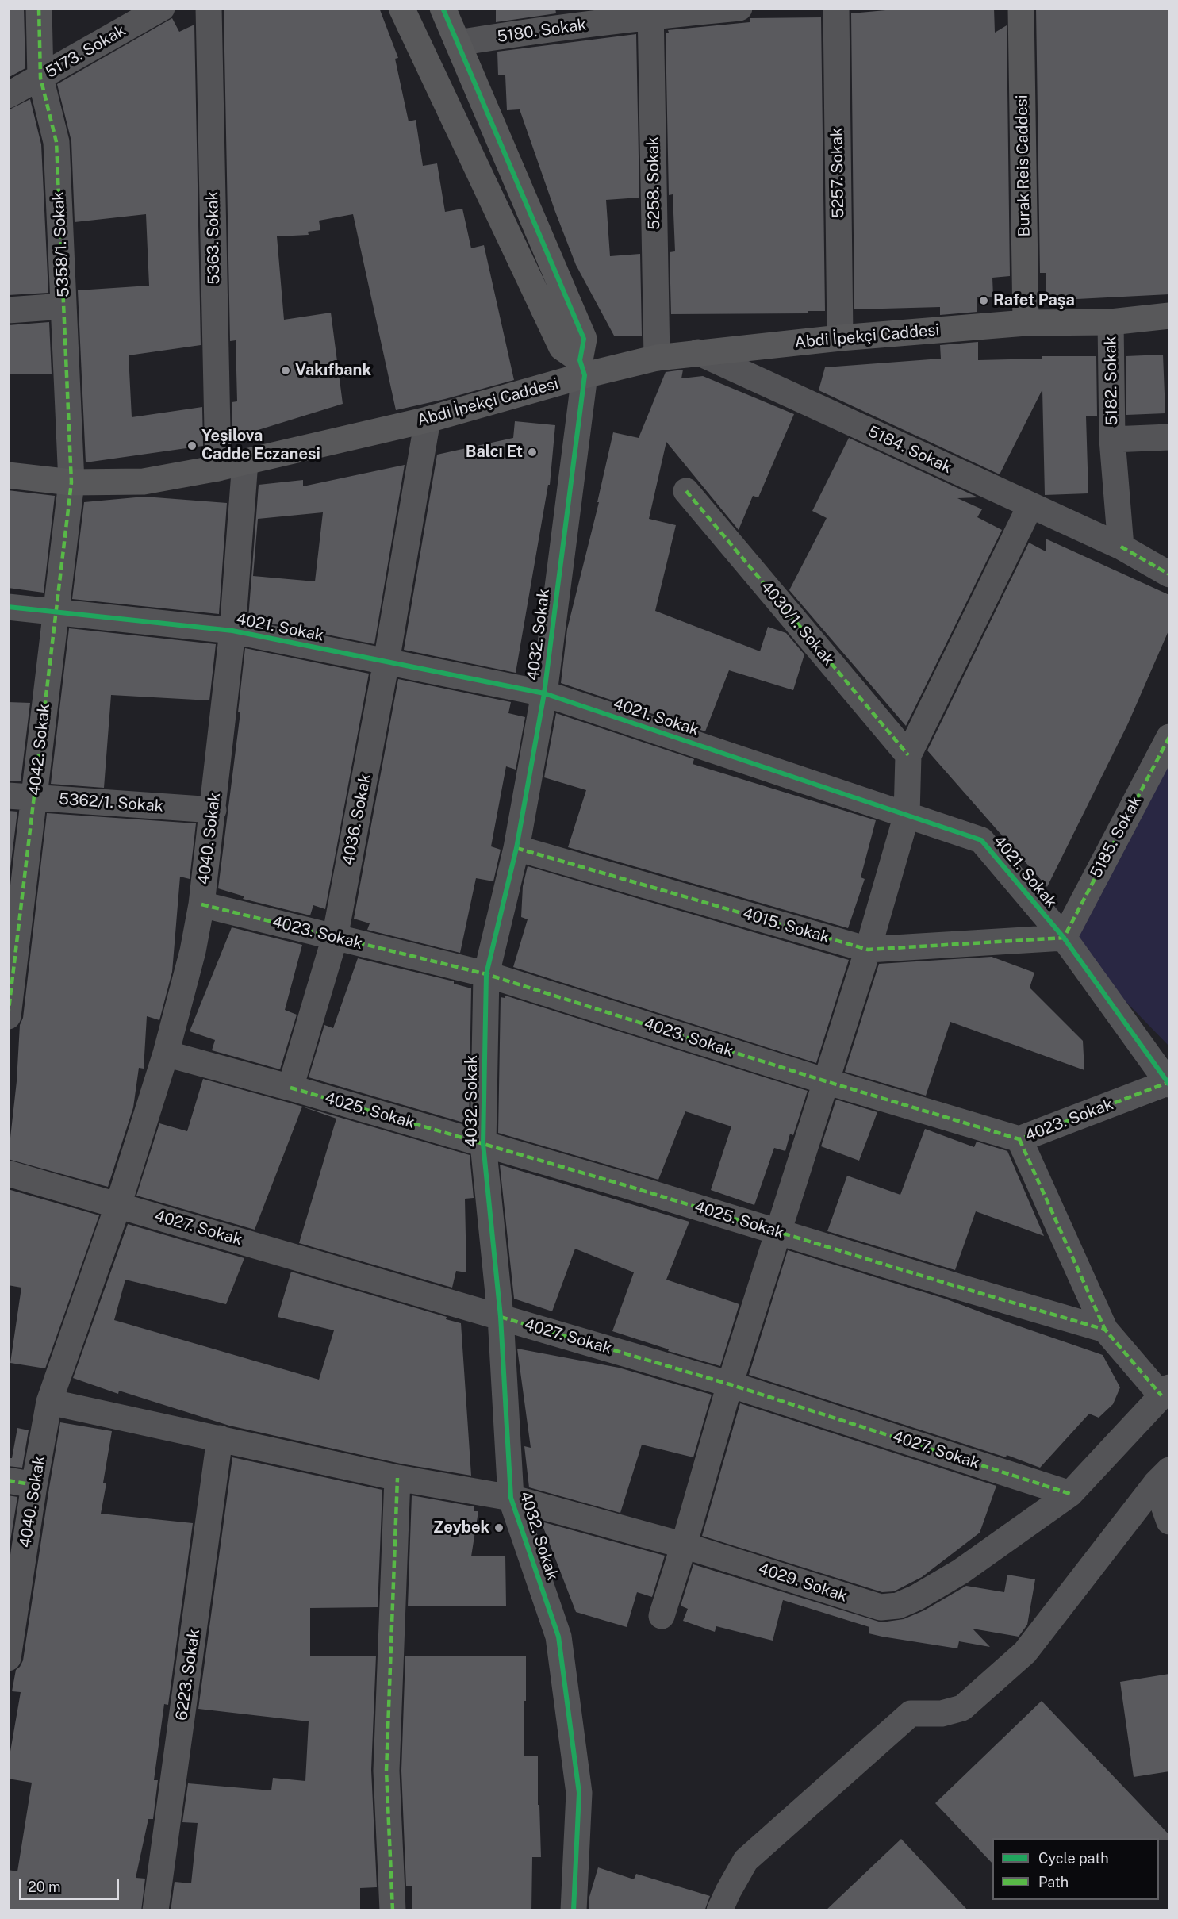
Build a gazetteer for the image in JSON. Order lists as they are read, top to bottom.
{
  "streets": {
    "main road": ["Burak Reis Caddesi", "Abdi İpekçi Caddesi"],
    "street": [
      "5180. Sokak",
      "5173. Sokak",
      "5257. Sokak",
      "5258. Sokak",
      "5363. Sokak",
      "5358/1. Sokak",
      "5182. Sokak",
      "5184. Sokak",
      "4030/1. Sokak",
      "4021. Sokak",
      "4032. Sokak",
      "4042. Sokak",
      "5362/1. Sokak",
      "4036. Sokak",
      "5185. Sokak",
      "4040. Sokak",
      "4015. Sokak",
      "4023. Sokak",
      "4025. Sokak",
      "4027. Sokak",
      "4029. Sokak",
      "6223. Sokak"
    ]
  },
  "crossings": [
    ["5180. Sokak", "5258. Sokak"],
    ["5173. Sokak", "5358/1. Sokak"],
    ["Burak Reis Caddesi", "Abdi İpekçi Caddesi"],
    ["5257. Sokak", "Abdi İpekçi Caddesi"],
    ["5258. Sokak", "Abdi İpekçi Caddesi"],
    ["5363. Sokak", "Abdi İpekçi Caddesi"],
    ["5358/1. Sokak", "Abdi İpekçi Caddesi"],
    ["5358/1. Sokak", "4042. Sokak"],
    ["Abdi İpekçi Caddesi", "5182. Sokak"],
    ["Abdi İpekçi Caddesi", "5184. Sokak"],
    ["Abdi İpekçi Caddesi", "4032. Sokak"],
    ["Abdi İpekçi Caddesi", "4042. Sokak"],
    ["Abdi İpekçi Caddesi", "4036. Sokak"],
    ["Abdi İpekçi Caddesi", "4040. Sokak"],
    ["5182. Sokak", "5184. Sokak"],
    ["4021. Sokak", "4032. Sokak"],
    ["4021. Sokak", "4042. Sokak"],
    ["4021. Sokak", "4036. Sokak"],
    ["4021. Sokak", "5185. Sokak"],
    ["4021. Sokak", "4040. Sokak"],
    ["4021. Sokak", "4015. Sokak"],
    ["4021. Sokak", "4023. Sokak"],
    ["4032. Sokak", "4015. Sokak"],
    ["4032. Sokak", "4023. Sokak"],
    ["4032. Sokak", "4025. Sokak"],
    ["4032. Sokak", "4027. Sokak"],
    ["4032. Sokak", "4029. Sokak"],
    ["4042. Sokak", "5362/1. Sokak"],
    ["5362/1. Sokak", "4040. Sokak"],
    ["4036. Sokak", "4023. Sokak"],
    ["4036. Sokak", "4025. Sokak"],
    ["5185. Sokak", "4015. Sokak"],
    ["4040. Sokak", "4023. Sokak"],
    ["4040. Sokak", "4027. Sokak"],
    ["4040. Sokak", "4029. Sokak"],
    ["4027. Sokak", "4029. Sokak"],
    ["4029. Sokak", "6223. Sokak"]
  ],
  "places": [
    "Rafet Paşa",
    "Vakıfbank",
    "Yeşilova Cadde Eczanesi",
    "Balcı Et",
    "Zeybek"
  ],
  "legend": ["Cycle path", "Path"],
  "scale_bar": "20 m"
}
